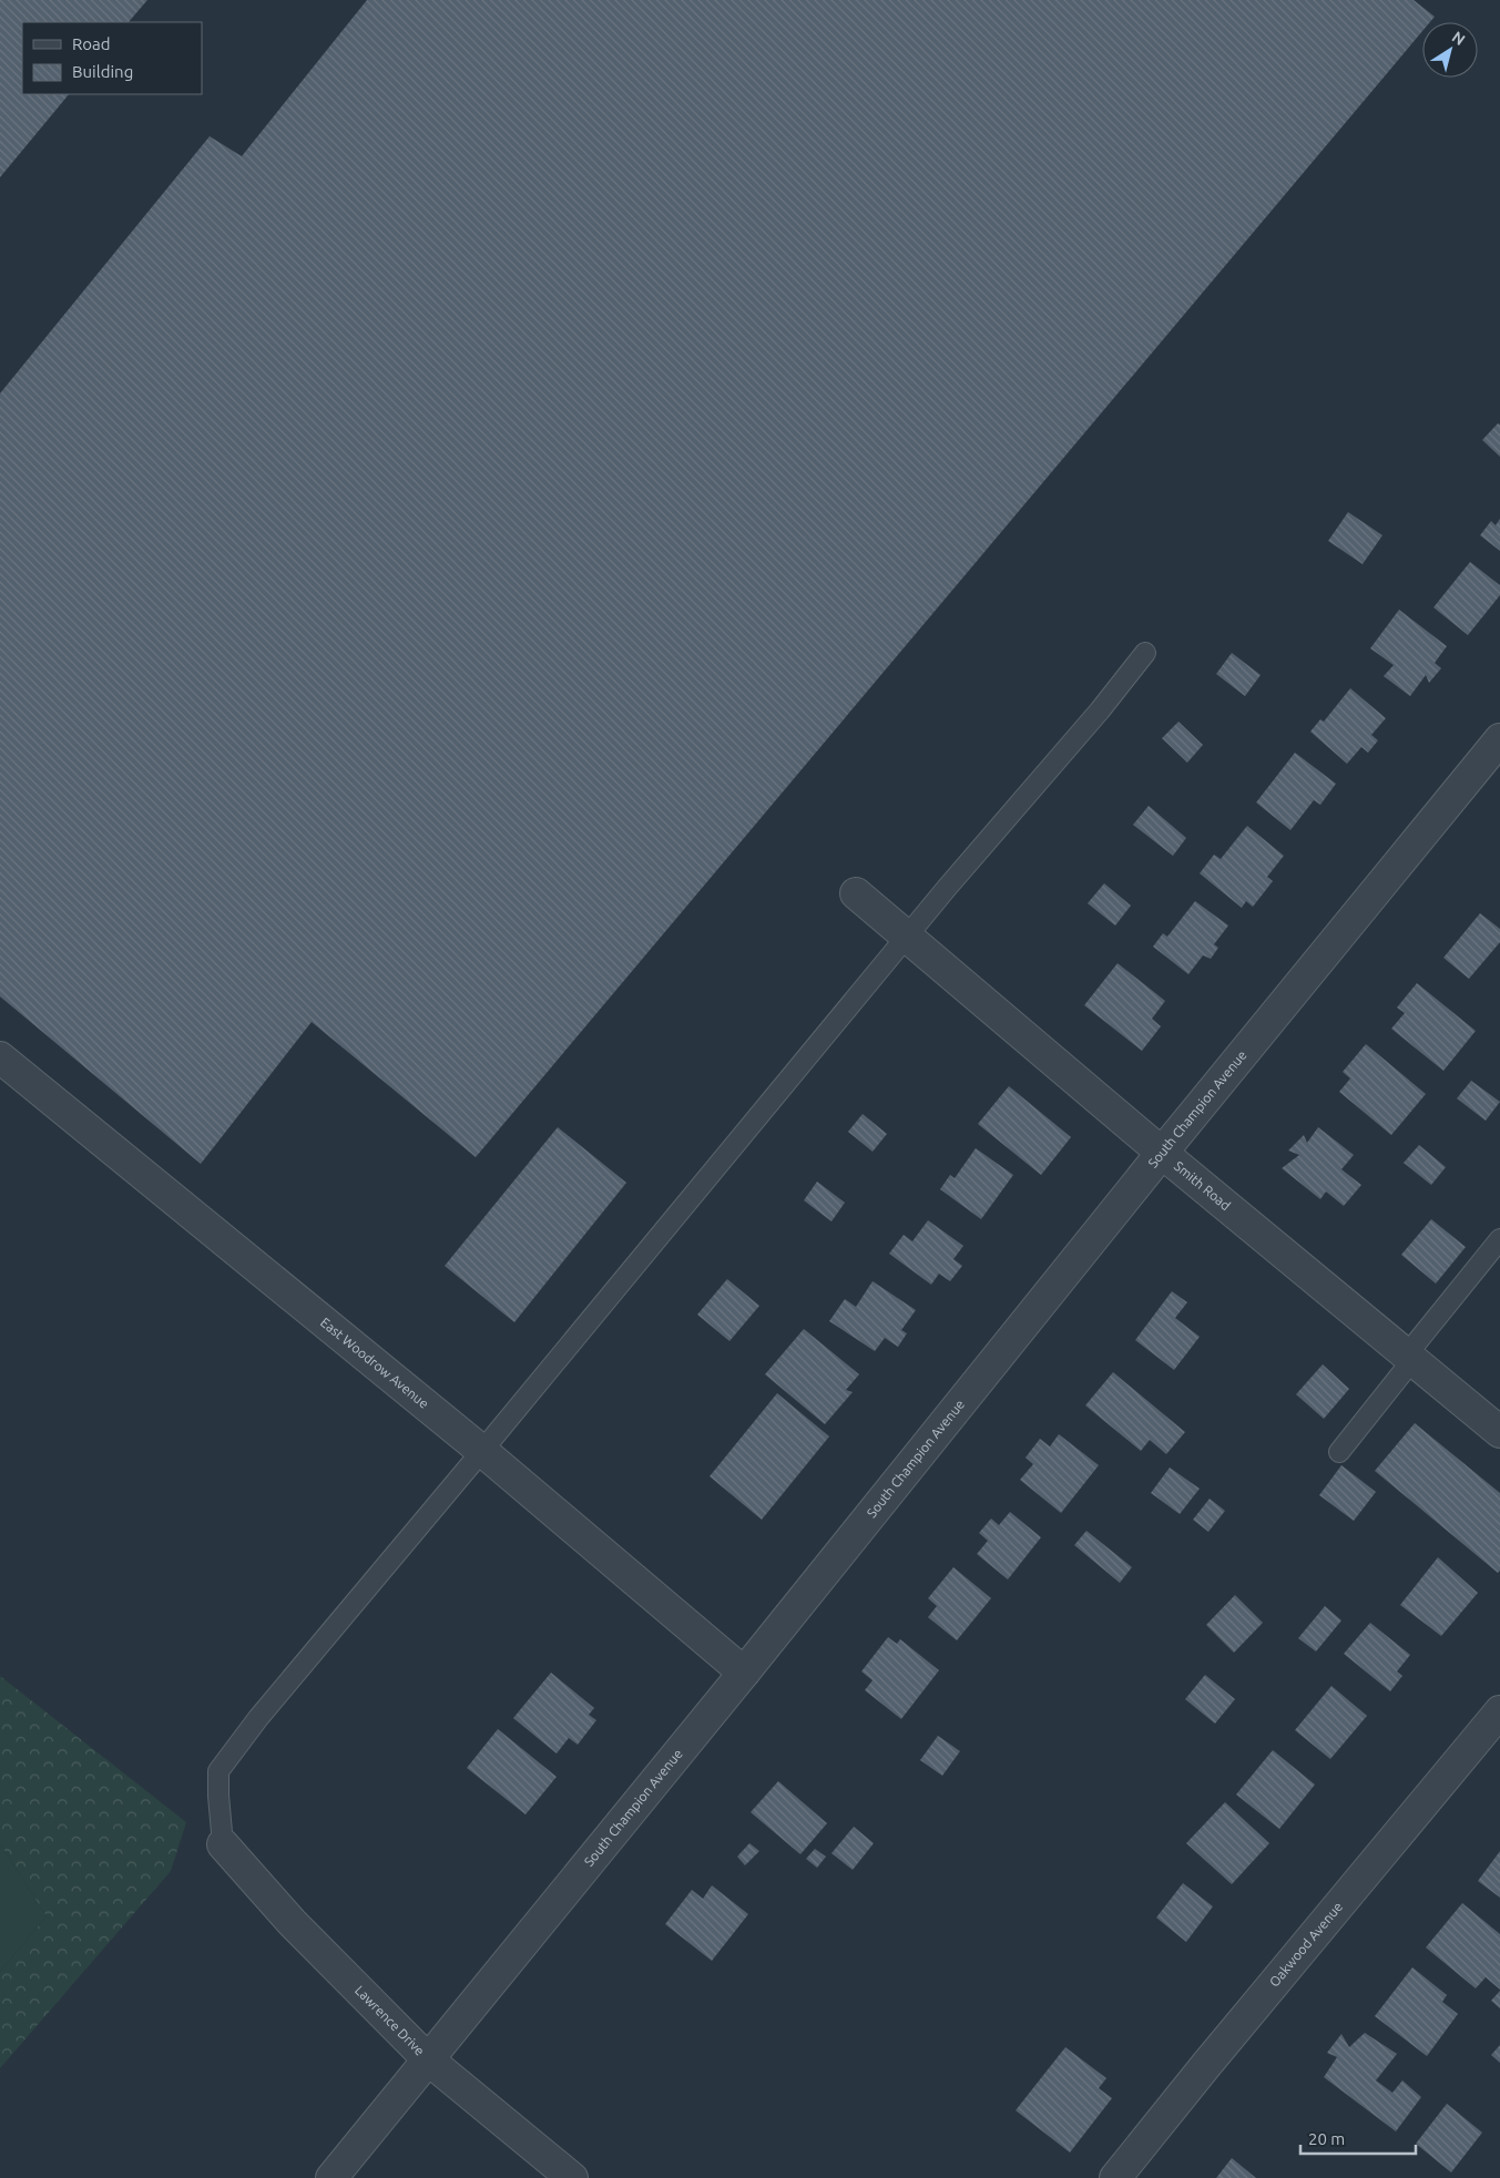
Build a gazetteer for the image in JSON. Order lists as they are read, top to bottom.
{
  "streets": {
    "street": [
      "South Champion Avenue",
      "Smith Road",
      "East Woodrow Avenue",
      "Oakwood Avenue",
      "Lawrence Drive"
    ]
  },
  "crossings": [
    ["South Champion Avenue", "Smith Road"],
    ["South Champion Avenue", "East Woodrow Avenue"],
    ["South Champion Avenue", "Lawrence Drive"]
  ],
  "legend": ["Road", "Building"],
  "scale_bar": "20 m",
  "north": "top right"
}
